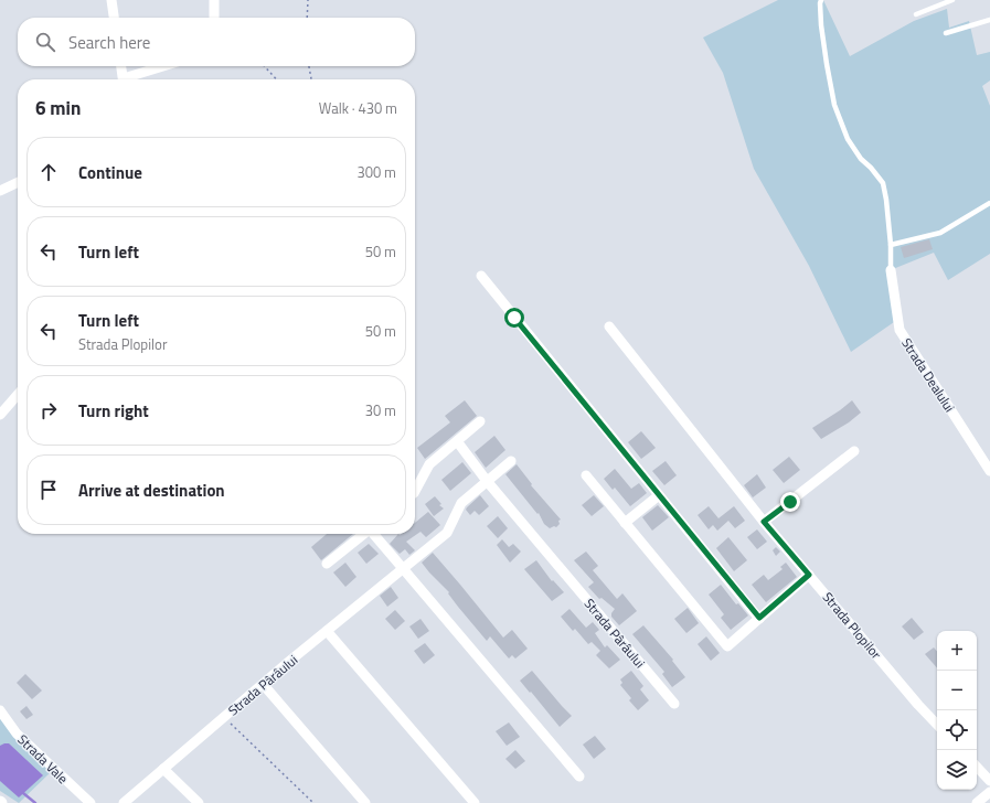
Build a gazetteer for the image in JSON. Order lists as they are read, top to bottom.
{
  "streets": {
    "street": [
      "Strada Dealului",
      "Strada Plopilor",
      "Strada Pârâului",
      "Strada Vale"
    ]
  },
  "page": {
    "search": "Search here",
    "heading": ["6 min", "Walk · 430 m"],
    "list": [
      ["Continue", "300 m"],
      ["Turn left", "50 m"],
      ["Turn left", "Strada Plopilor", "50 m"],
      ["Turn right", "30 m"],
      "Arrive at destination"
    ],
    "map_buttons": ["+", "−"]
  }
}
